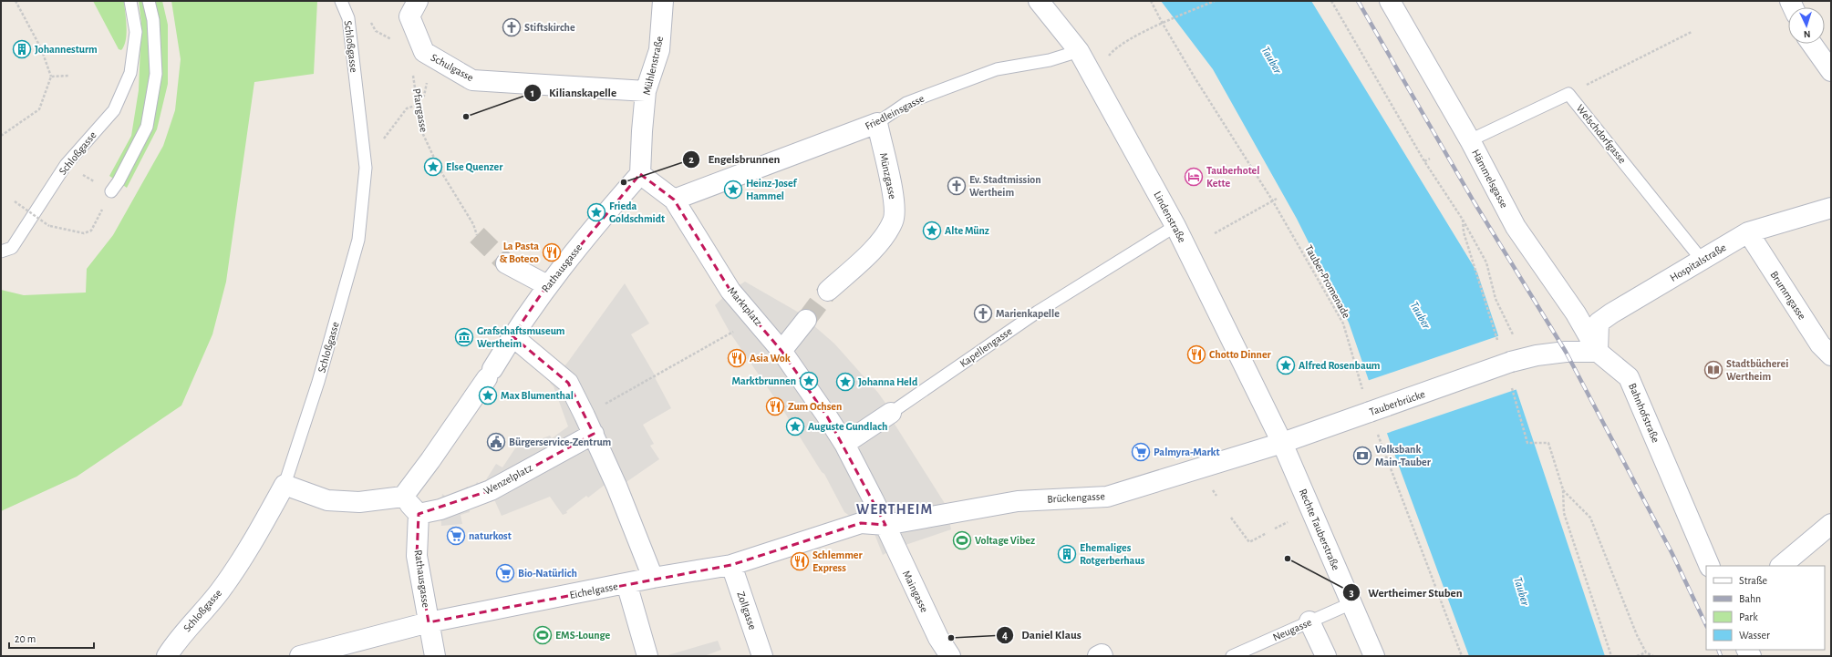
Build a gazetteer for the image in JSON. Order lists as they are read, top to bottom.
{
  "streets": {
    "street": [
      "Schloßgasse",
      "Mühlenstraße",
      "Schulgasse",
      "Friedleinsgasse",
      "Münzgasse",
      "Hämmelsgasse",
      "Lindenstraße",
      "Hospitalstraße",
      "Rathausgasse",
      "Brummgasse",
      "Marktplatz",
      "Tauberbrücke",
      "Bahnhofstraße",
      "Wenzelplatz",
      "Brückengasse",
      "Rechte Tauberstraße",
      "Eichelgasse",
      "Maingasse",
      "Zollgasse"
    ],
    "lane": ["Welschdorfgasse", "Kapellengasse", "Neugasse"],
    "path": ["Pfarrgasse", "Tauber-Promenade"]
  },
  "crossings": [
    ["Mühlenstraße", "Schulgasse"],
    ["Mühlenstraße", "Rathausgasse"],
    ["Mühlenstraße", "Marktplatz"],
    ["Friedleinsgasse", "Münzgasse"],
    ["Friedleinsgasse", "Lindenstraße"],
    ["Friedleinsgasse", "Marktplatz"],
    ["Welschdorfgasse", "Hämmelsgasse"],
    ["Welschdorfgasse", "Hospitalstraße"],
    ["Hämmelsgasse", "Hospitalstraße"],
    ["Hämmelsgasse", "Bahnhofstraße"],
    ["Lindenstraße", "Kapellengasse"],
    ["Lindenstraße", "Tauberbrücke"],
    ["Lindenstraße", "Brückengasse"],
    ["Lindenstraße", "Rechte Tauberstraße"],
    ["Hospitalstraße", "Brummgasse"],
    ["Hospitalstraße", "Bahnhofstraße"],
    ["Rathausgasse", "Marktplatz"],
    ["Rathausgasse", "Wenzelplatz"],
    ["Rathausgasse", "Eichelgasse"],
    ["Tauber-Promenade", "Tauberbrücke"],
    ["Marktplatz", "Brückengasse"],
    ["Marktplatz", "Eichelgasse"],
    ["Marktplatz", "Maingasse"],
    ["Tauberbrücke", "Brückengasse"],
    ["Tauberbrücke", "Rechte Tauberstraße"],
    ["Brückengasse", "Rechte Tauberstraße"],
    ["Brückengasse", "Eichelgasse"],
    ["Brückengasse", "Maingasse"],
    ["Rechte Tauberstraße", "Neugasse"],
    ["Eichelgasse", "Maingasse"],
    ["Eichelgasse", "Zollgasse"]
  ],
  "districts": ["WERTHEIM"],
  "water": ["Tauber"],
  "places": {
    "church": ["Stiftskirche", "Ev. Stadtmission Wertheim", "Marienkapelle"],
    "building": ["Johannesturm", "Ehemaliges Rotgerberhaus"],
    "other": [
      "Kilianskapelle",
      "Engelsbrunnen",
      "Wertheimer Stuben",
      "Daniel Klaus"
    ],
    "place": [
      "Else Quenzer",
      "Heinz-Josef Hammel",
      "Frieda Goldschmidt",
      "Alte Münz",
      "Alfred Rosenbaum",
      "Marktbrunnen",
      "Johanna Held",
      "Max Blumenthal",
      "Auguste Gundlach"
    ],
    "hotel": ["Tauberhotel Kette"],
    "restaurant": [
      "La Pasta & Boteco",
      "Chotto Dinner",
      "Asia Wok",
      "Zum Ochsen",
      "Schlemmer Express"
    ],
    "museum": ["Grafschaftsmuseum Wertheim"],
    "library": ["Stadtbücherei Wertheim"],
    "public building": ["Bürgerservice-Zentrum"],
    "supermarket": ["Palmyra-Markt", "naturkost", "Bio-Natürlich"],
    "bank": ["Volksbank Main-Tauber"],
    "sports": ["Voltage Vibez", "EMS-Lounge"]
  },
  "legend": [
    "Straße",
    "Bahn",
    "Park",
    "Wasser"
  ],
  "scale_bar": "20 m",
  "north": "bottom"
}
